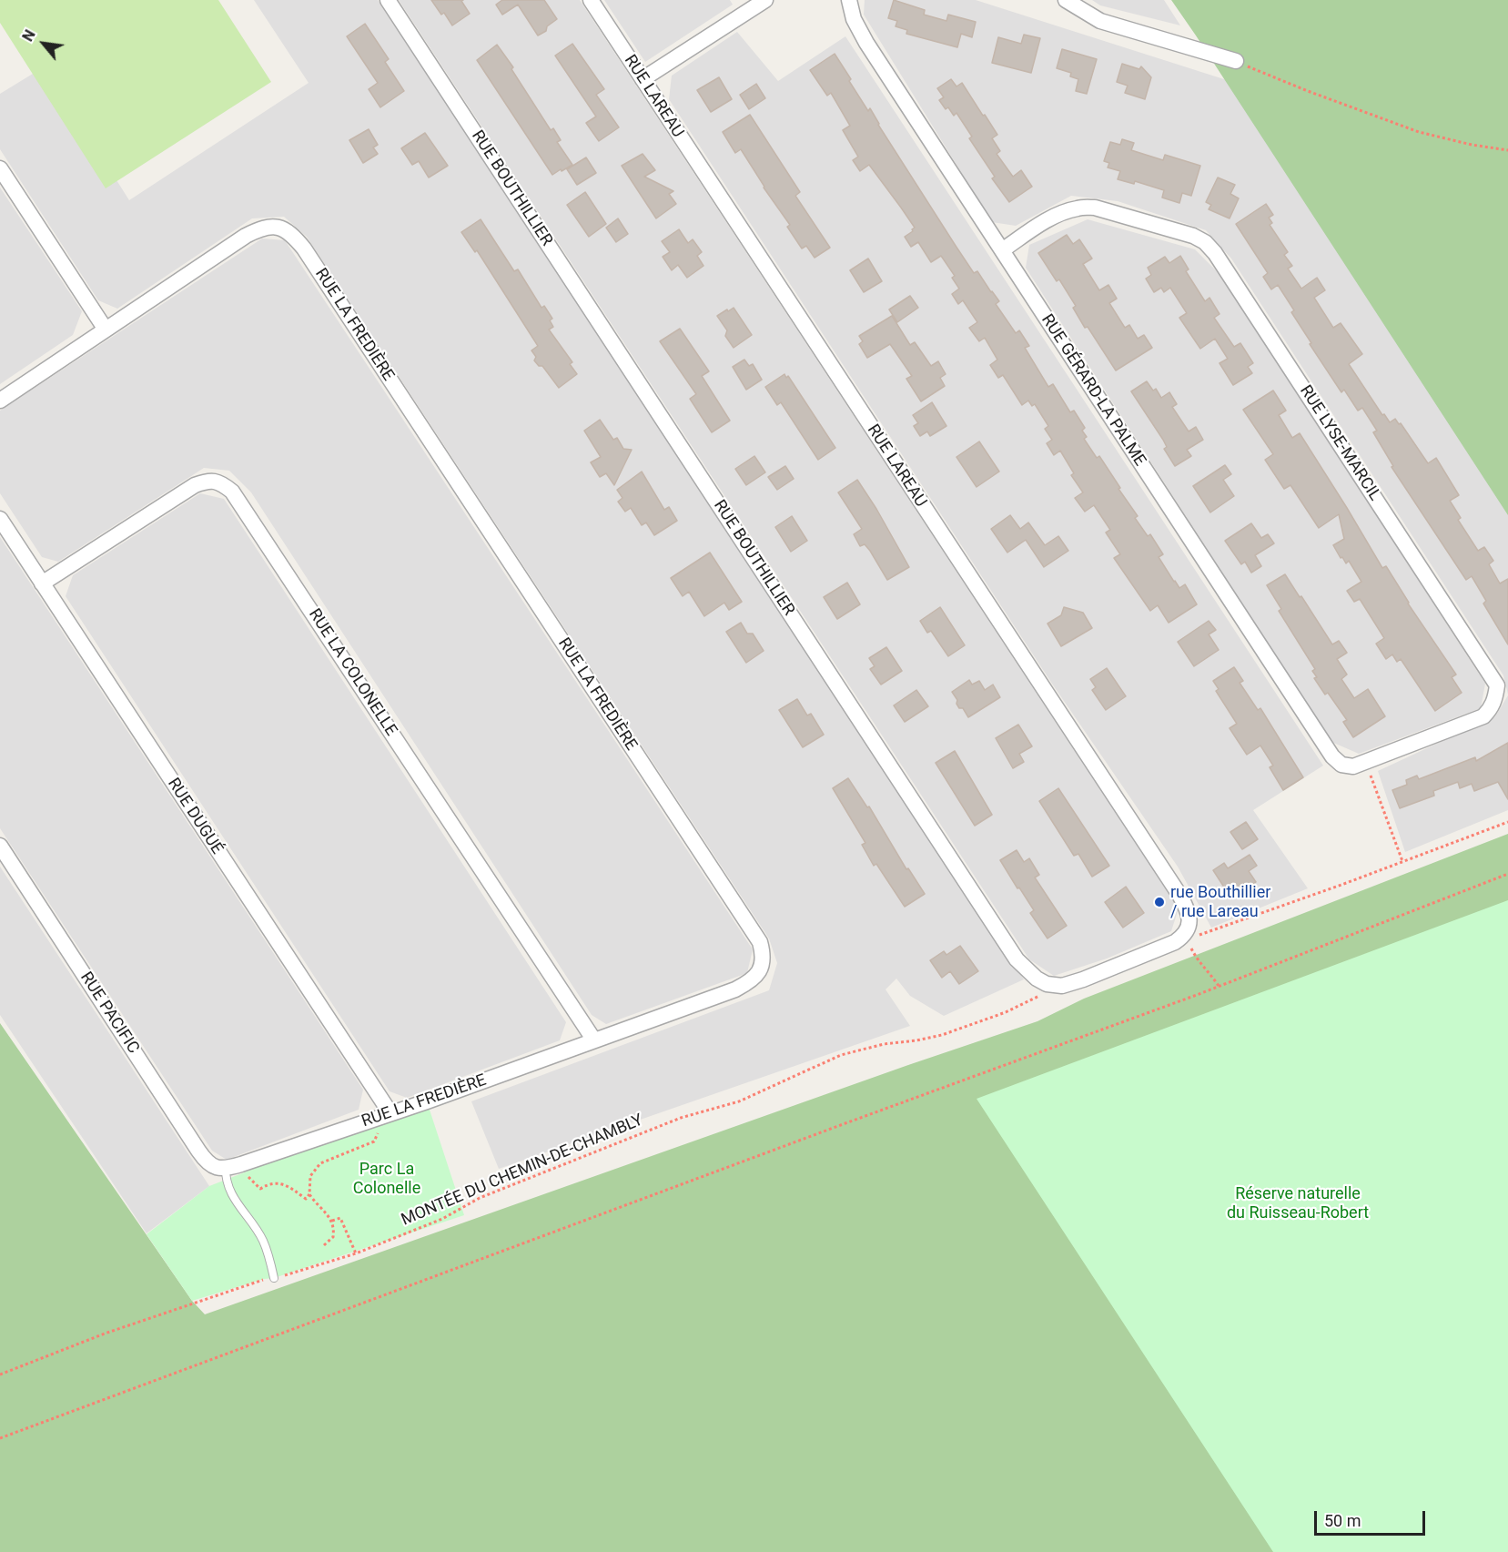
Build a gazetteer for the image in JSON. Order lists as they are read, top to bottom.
{
  "streets": {
    "street": [
      "RUE LAREAU",
      "RUE BOUTHILLIER",
      "RUE LA FREDIÈRE",
      "RUE GÉRARD-LA PALME",
      "RUE LYSE-MARCIL",
      "RUE LA COLONELLE",
      "RUE DUGUÉ",
      "RUE PACIFIC"
    ],
    "path": ["MONTÉE DU CHEMIN-DE-CHAMBLY"]
  },
  "crossings": [
    ["RUE BOUTHILLIER", "MONTÉE DU CHEMIN-DE-CHAMBLY"],
    ["RUE LA FREDIÈRE", "RUE LA COLONELLE"],
    ["RUE LA FREDIÈRE", "RUE DUGUÉ"],
    ["RUE LA FREDIÈRE", "RUE PACIFIC"],
    ["RUE GÉRARD-LA PALME", "RUE LYSE-MARCIL"],
    ["RUE LA COLONELLE", "RUE DUGUÉ"]
  ],
  "parks": ["Parc La Colonelle", "Réserve naturelle du Ruisseau-Robert"],
  "places": ["rue Bouthillier / rue Lareau"],
  "scale_bar": "50 m",
  "north": "top left"
}
